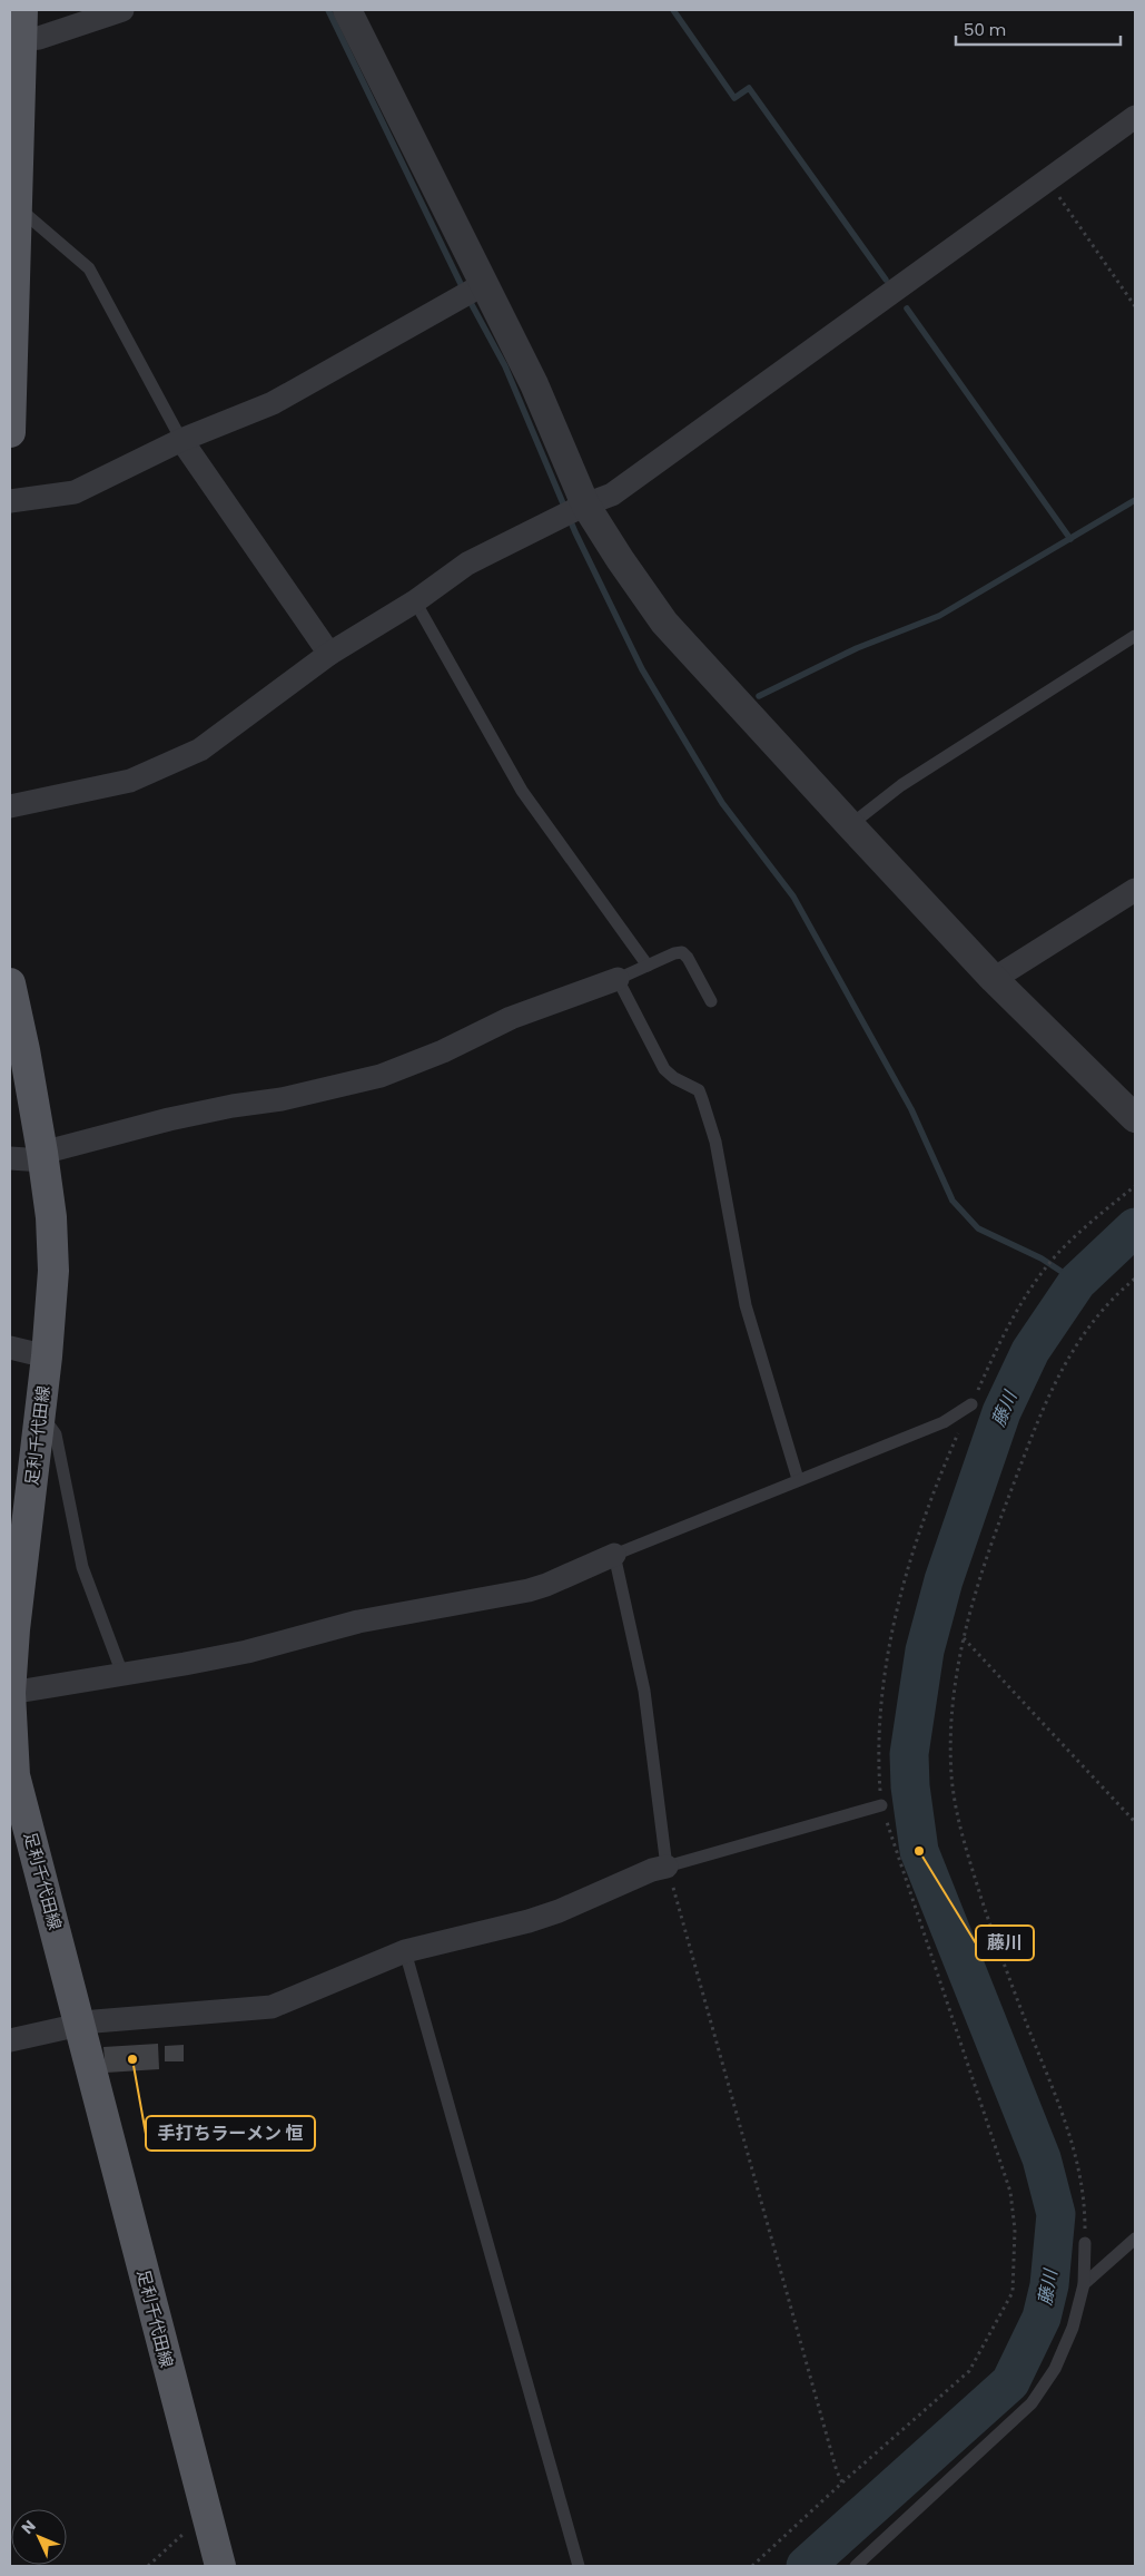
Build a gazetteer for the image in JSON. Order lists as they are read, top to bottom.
{
  "streets": {
    "main road": ["足利千代田線"]
  },
  "water": ["藤川"],
  "places": ["藤川", "手打ちラーメン 恒"],
  "scale_bar": "50 m",
  "north": "top left"
}
